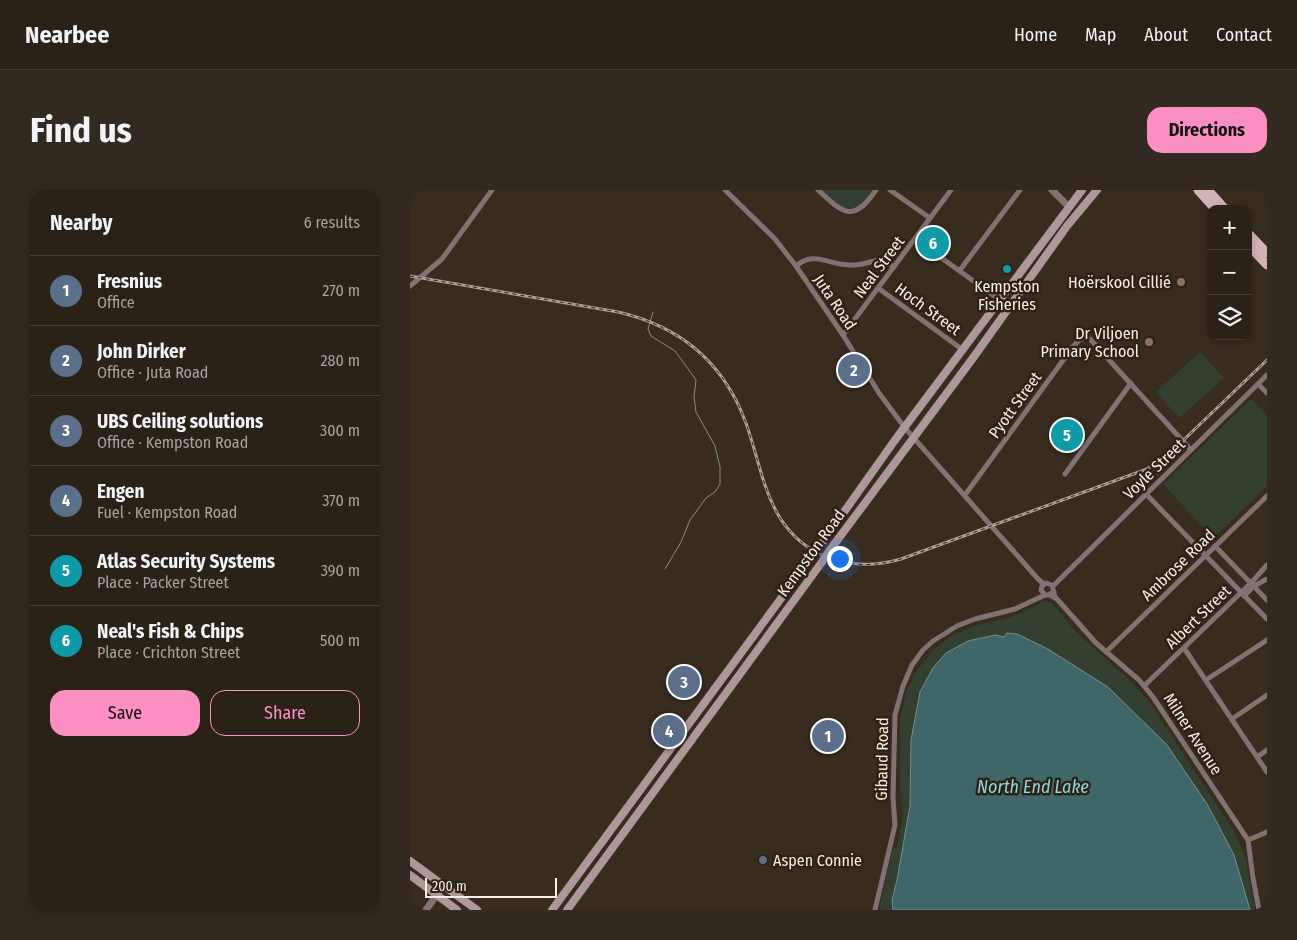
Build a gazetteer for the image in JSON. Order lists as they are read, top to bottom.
{
  "streets": {
    "main road": ["Kempston Road"],
    "street": [
      "Neal Street",
      "Juta Road",
      "Hoch Street",
      "Pyott Street",
      "Voyle Street",
      "Ambrose Road",
      "Albert Street",
      "Milner Avenue",
      "Gibaud Road"
    ]
  },
  "crossings": [
    ["Neal Street", "Juta Road"],
    ["Neal Street", "Hoch Street"],
    ["Juta Road", "Kempston Road"],
    ["Juta Road", "Milner Avenue"],
    ["Hoch Street", "Kempston Road"],
    ["Pyott Street", "Voyle Street"],
    ["Pyott Street", "Milner Avenue"],
    ["Voyle Street", "Milner Avenue"],
    ["Voyle Street", "Gibaud Road"],
    ["Kempston Road", "Milner Avenue"],
    ["Ambrose Road", "Milner Avenue"],
    ["Albert Street", "Milner Avenue"],
    ["Milner Avenue", "Gibaud Road"]
  ],
  "water": ["North End Lake"],
  "places": [
    "Kempston Fisheries",
    "Hoërskool Cillié",
    "Dr Viljoen Primary School",
    "Aspen Connie"
  ],
  "scale_bar": "200 m",
  "page": {
    "header": "Nearbee",
    "nav": [
      "Home",
      "Map",
      "About",
      "Contact"
    ],
    "buttons": [
      "Directions",
      ["Save", "Share"]
    ],
    "title": "Find us",
    "heading": ["Nearby", "6 results"],
    "map_buttons": ["+", "−"],
    "pins": [
      "6",
      "2",
      "5",
      "3",
      "4",
      "1"
    ],
    "list": [
      {
        "mark": "1",
        "name": "Fresnius",
        "note": "Office",
        "value": "270 m"
      },
      {
        "mark": "2",
        "name": "John Dirker",
        "note": "Office · Juta Road",
        "value": "280 m"
      },
      {
        "mark": "3",
        "name": "UBS Ceiling solutions",
        "note": "Office · Kempston Road",
        "value": "300 m"
      },
      {
        "mark": "4",
        "name": "Engen",
        "note": "Fuel · Kempston Road",
        "value": "370 m"
      },
      {
        "mark": "5",
        "name": "Atlas Security Systems",
        "note": "Place · Packer Street",
        "value": "390 m"
      },
      {
        "mark": "6",
        "name": "Neal's Fish & Chips",
        "note": "Place · Crichton Street",
        "value": "500 m"
      }
    ],
    "scale": "200 m"
  }
}
